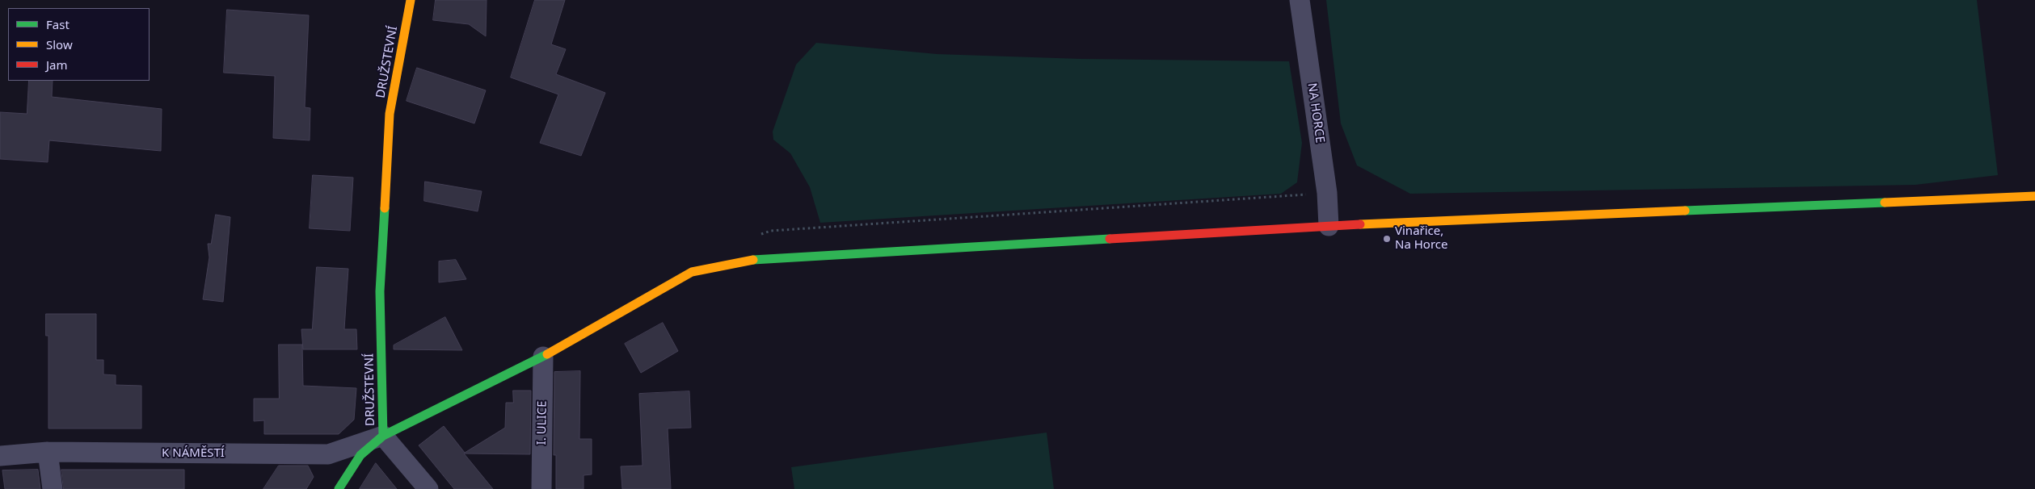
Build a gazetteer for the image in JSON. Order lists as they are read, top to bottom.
{
  "streets": {
    "main road": ["DRUŽSTEVNÍ"],
    "street": ["NA HORCE", "I. ULICE", "K NÁMĚSTÍ"]
  },
  "crossings": [
    ["DRUŽSTEVNÍ", "NA HORCE"],
    ["DRUŽSTEVNÍ", "I. ULICE"],
    ["DRUŽSTEVNÍ", "K NÁMĚSTÍ"]
  ],
  "places": ["Vinařice, Na Horce"],
  "legend": ["Fast", "Slow", "Jam"]
}
